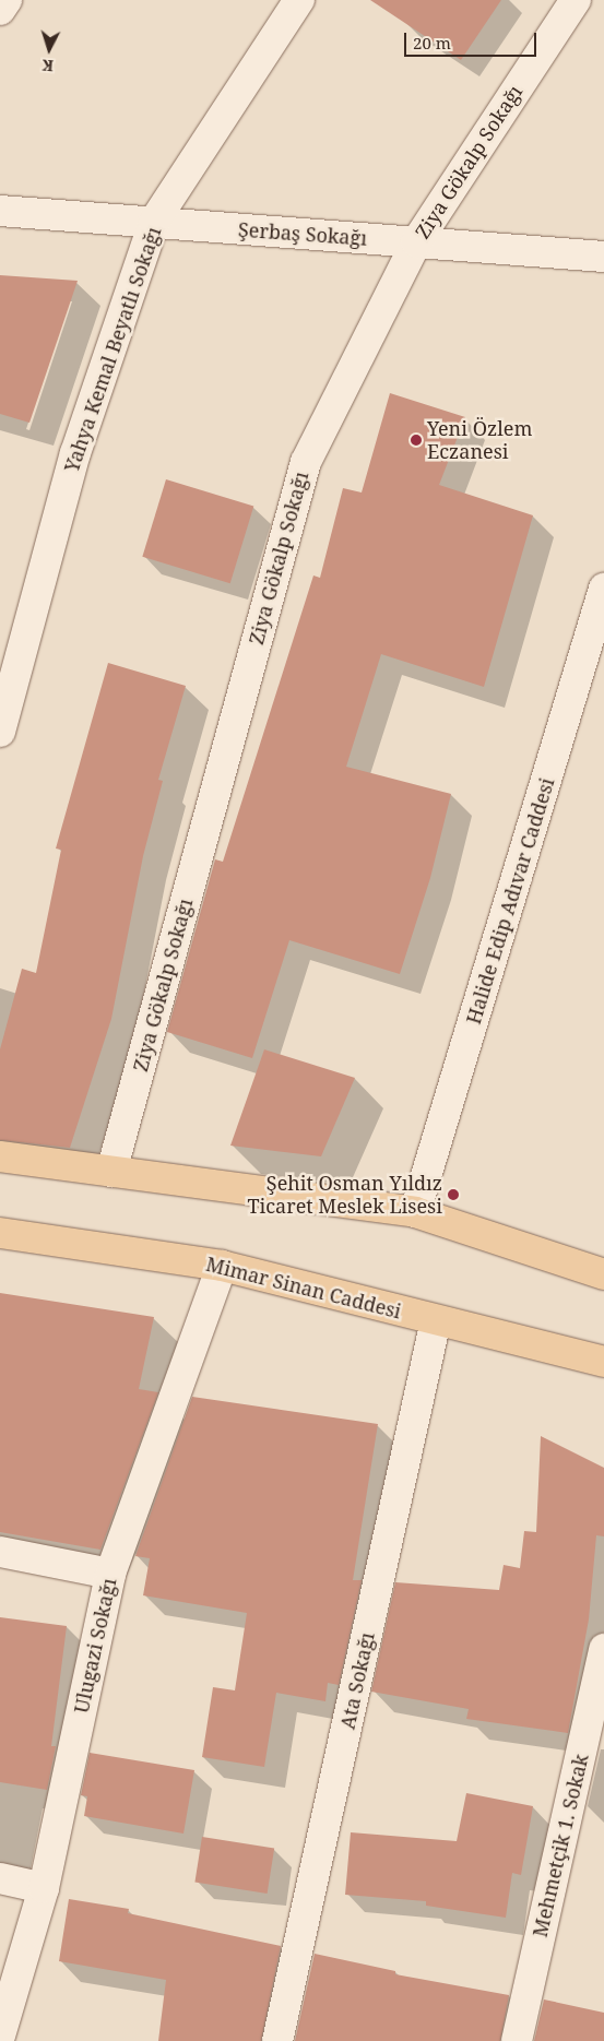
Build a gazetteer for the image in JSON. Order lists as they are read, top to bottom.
{
  "streets": {
    "main road": ["Mimar Sinan Caddesi"],
    "street": [
      "Ziya Gökalp Sokağı",
      "Şerbaş Sokağı",
      "Yahya Kemal Beyatlı Sokağı",
      "Halide Edip Adıvar Caddesi",
      "Ulugazi Sokağı",
      "Ata Sokağı",
      "Mehmetçik 1. Sokak"
    ]
  },
  "crossings": [
    ["Ziya Gökalp Sokağı", "Şerbaş Sokağı"],
    ["Şerbaş Sokağı", "Yahya Kemal Beyatlı Sokağı"],
    ["Mimar Sinan Caddesi", "Ulugazi Sokağı"],
    ["Mimar Sinan Caddesi", "Ata Sokağı"]
  ],
  "places": ["Yeni Özlem Eczanesi", "Şehit Osman Yıldız Ticaret Meslek Lisesi"],
  "scale_bar": "20 m",
  "north": "bottom"
}
